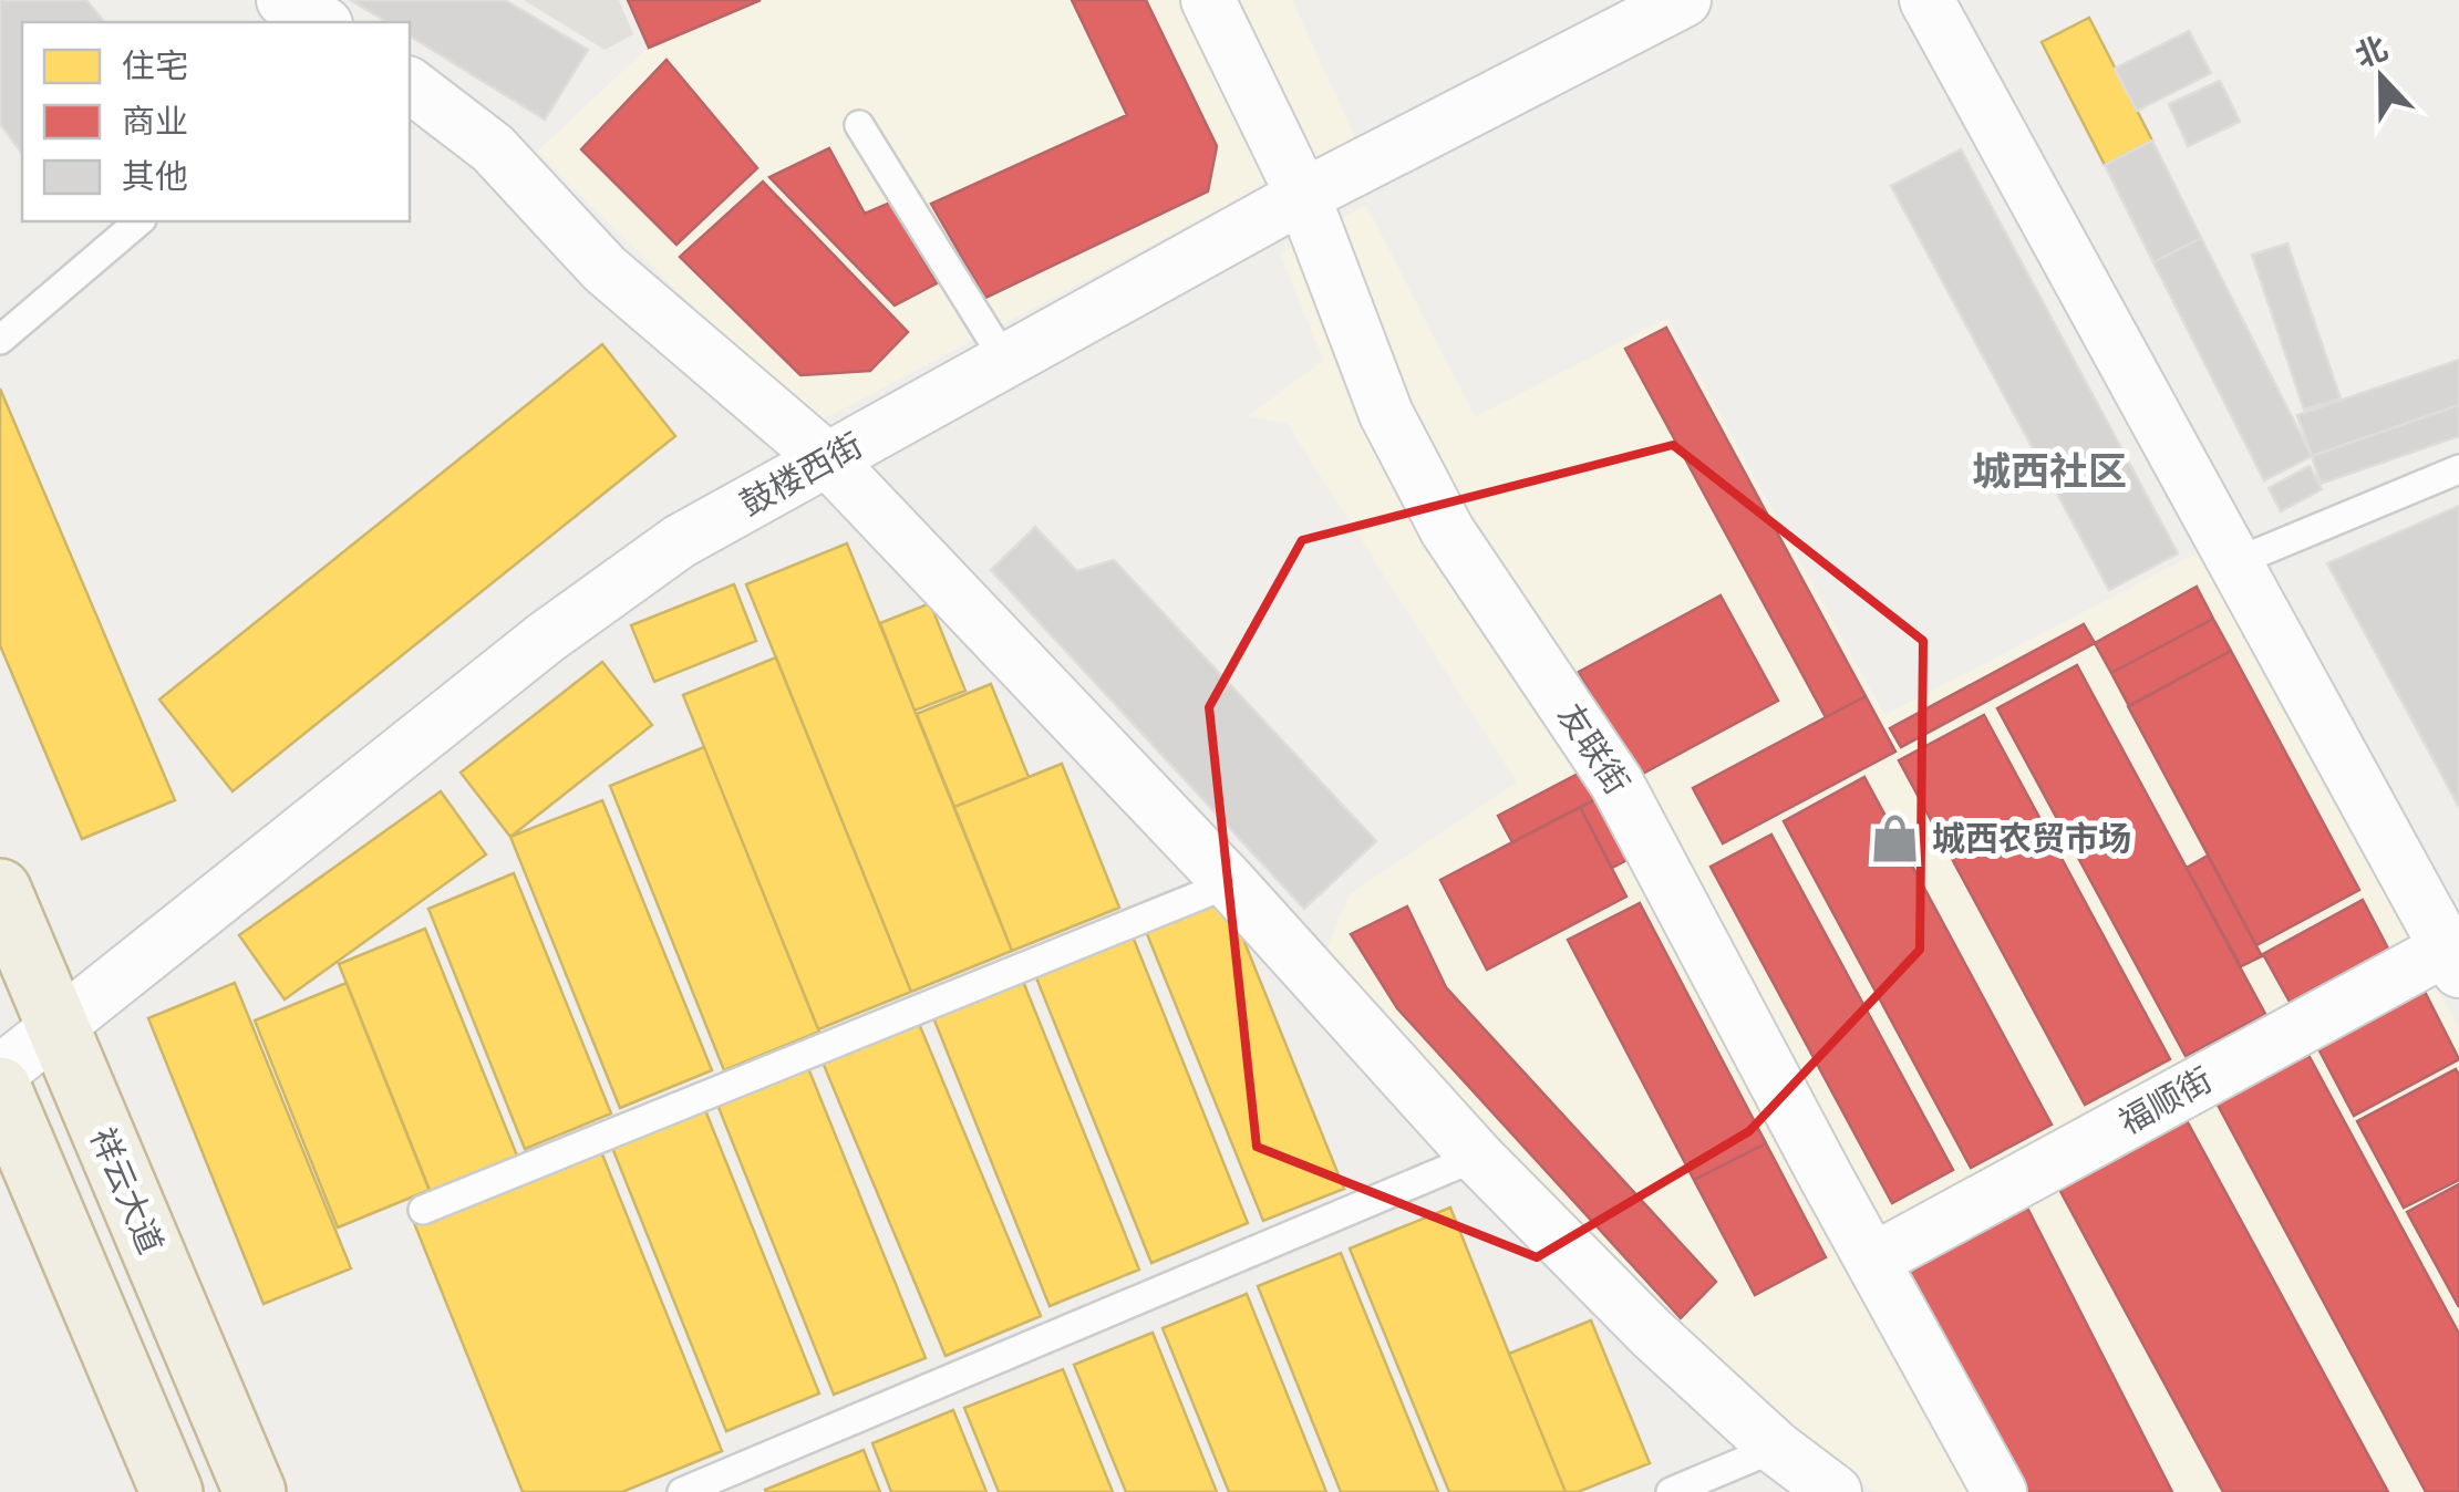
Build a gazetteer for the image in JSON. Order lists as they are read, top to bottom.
{
  "streets": {
    "highway": ["祥云大道"],
    "street": ["鼓楼西街", "友联街", "福顺街"]
  },
  "crossings": [
    ["鼓楼西街", "友联街"],
    ["鼓楼西街", "祥云大道"],
    ["友联街", "福顺街"]
  ],
  "districts": ["城西社区"],
  "places": {
    "shop": ["城西农贸市场"]
  },
  "legend": ["住宅", "商业", "其他"],
  "north": "top"
}
